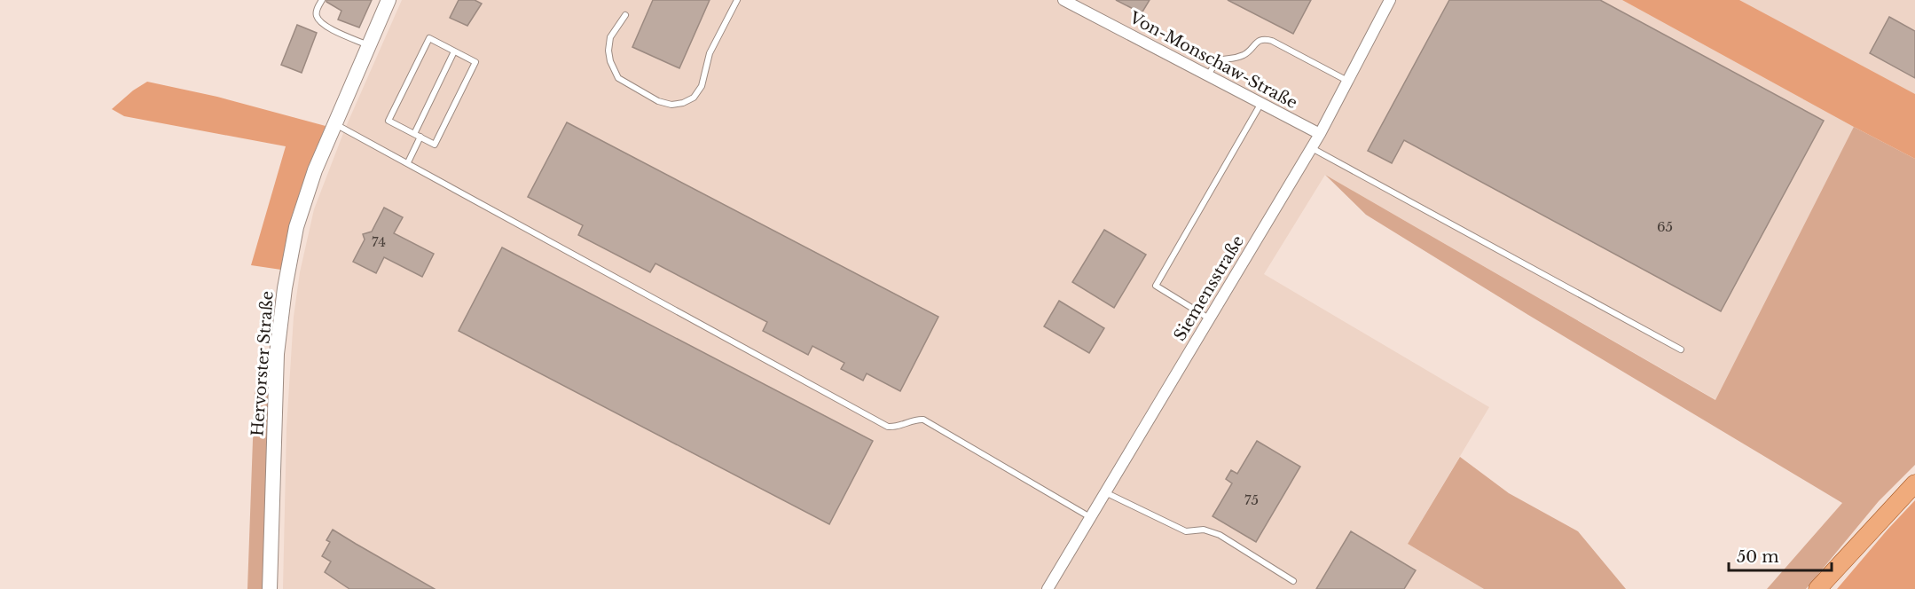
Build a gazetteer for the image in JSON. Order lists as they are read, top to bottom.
{
  "streets": {
    "street": ["Von-Monschaw-Straße", "Siemensstraße", "Hervorster Straße"]
  },
  "crossings": [
    ["Von-Monschaw-Straße", "Siemensstraße"]
  ],
  "house_numbers": ["65", "74", "75"],
  "scale_bar": "50 m"
}
